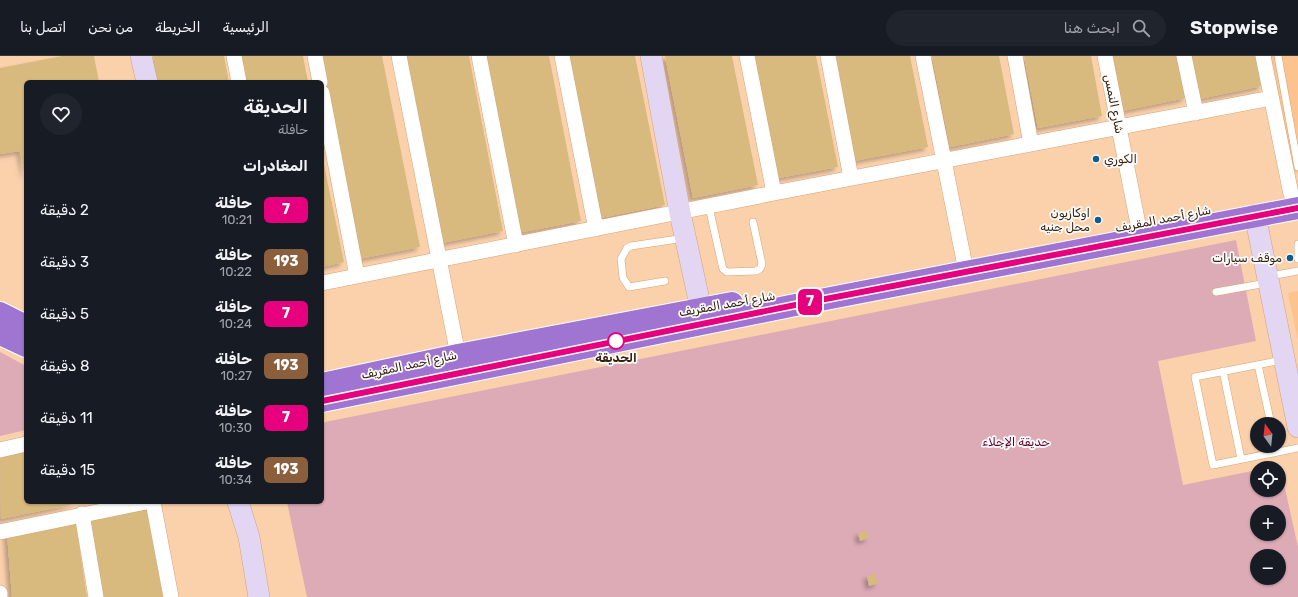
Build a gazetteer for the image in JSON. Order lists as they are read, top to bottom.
{
  "streets": {
    "highway": ["شارع أحمد المقريف"],
    "street": ["شارع النمس"]
  },
  "crossings": [
    ["شارع النمس", "شارع أحمد المقريف"]
  ],
  "parks": ["حديقة الإجلاء"],
  "places": [
    "الكوري",
    "اوكازيون محل جنيه",
    "موقف سيارات",
    "الحديقة"
  ],
  "lines": ["bus line 7"],
  "north": "top",
  "page": {
    "header": "Stopwise",
    "search": "ابحث هنا",
    "nav": [
      "الرئيسية",
      "الخريطة",
      "من نحن",
      "اتصل بنا"
    ],
    "on_map": "7",
    "heading": [
      ["الحديقة", "حافلة"],
      "المغادرات"
    ],
    "list": [
      {
        "mark": "7",
        "name": "حافلة",
        "note": "10:21",
        "value": "2 دقيقة"
      },
      {
        "mark": "193",
        "name": "حافلة",
        "note": "10:22",
        "value": "3 دقيقة"
      },
      {
        "mark": "7",
        "name": "حافلة",
        "note": "10:24",
        "value": "5 دقيقة"
      },
      {
        "mark": "193",
        "name": "حافلة",
        "note": "10:27",
        "value": "8 دقيقة"
      },
      {
        "mark": "7",
        "name": "حافلة",
        "note": "10:30",
        "value": "11 دقيقة"
      },
      {
        "mark": "193",
        "name": "حافلة",
        "note": "10:34",
        "value": "15 دقيقة"
      }
    ],
    "map_buttons": ["+", "−"]
  }
}
